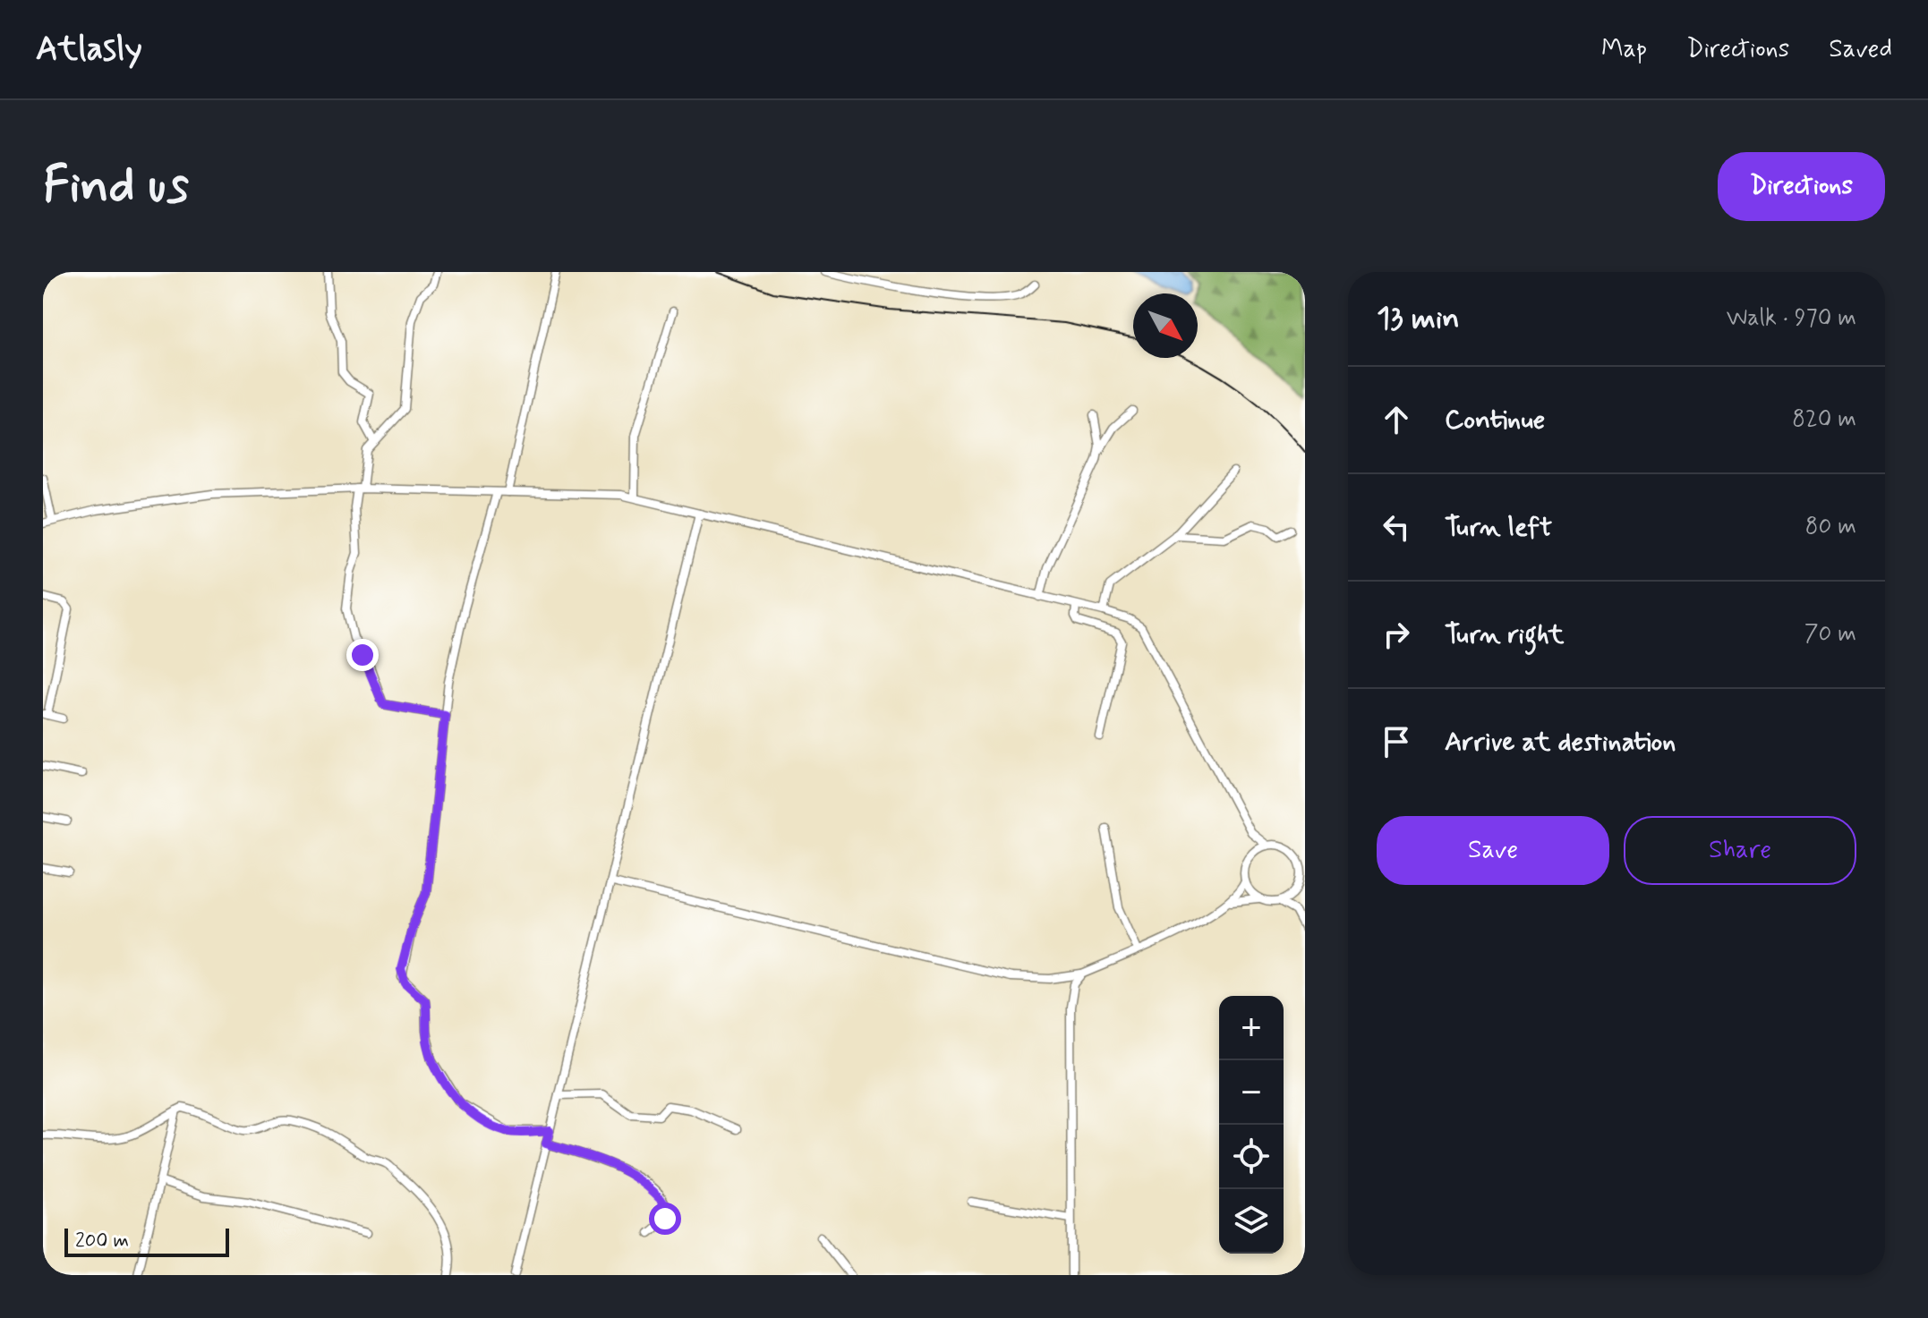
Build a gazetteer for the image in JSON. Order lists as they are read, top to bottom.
{
  "scale_bar": "200 m",
  "north": "bottom right",
  "page": {
    "header": "Atlasly",
    "nav": ["Map", "Directions", "Saved"],
    "buttons": [
      "Directions",
      ["Save", "Share"]
    ],
    "title": "Find us",
    "heading": ["13 min", "Walk · 970 m"],
    "list": [
      ["Continue", "820 m"],
      ["Turn left", "80 m"],
      ["Turn right", "70 m"],
      "Arrive at destination"
    ],
    "map_buttons": ["+", "−"],
    "scale": "200 m"
  }
}
